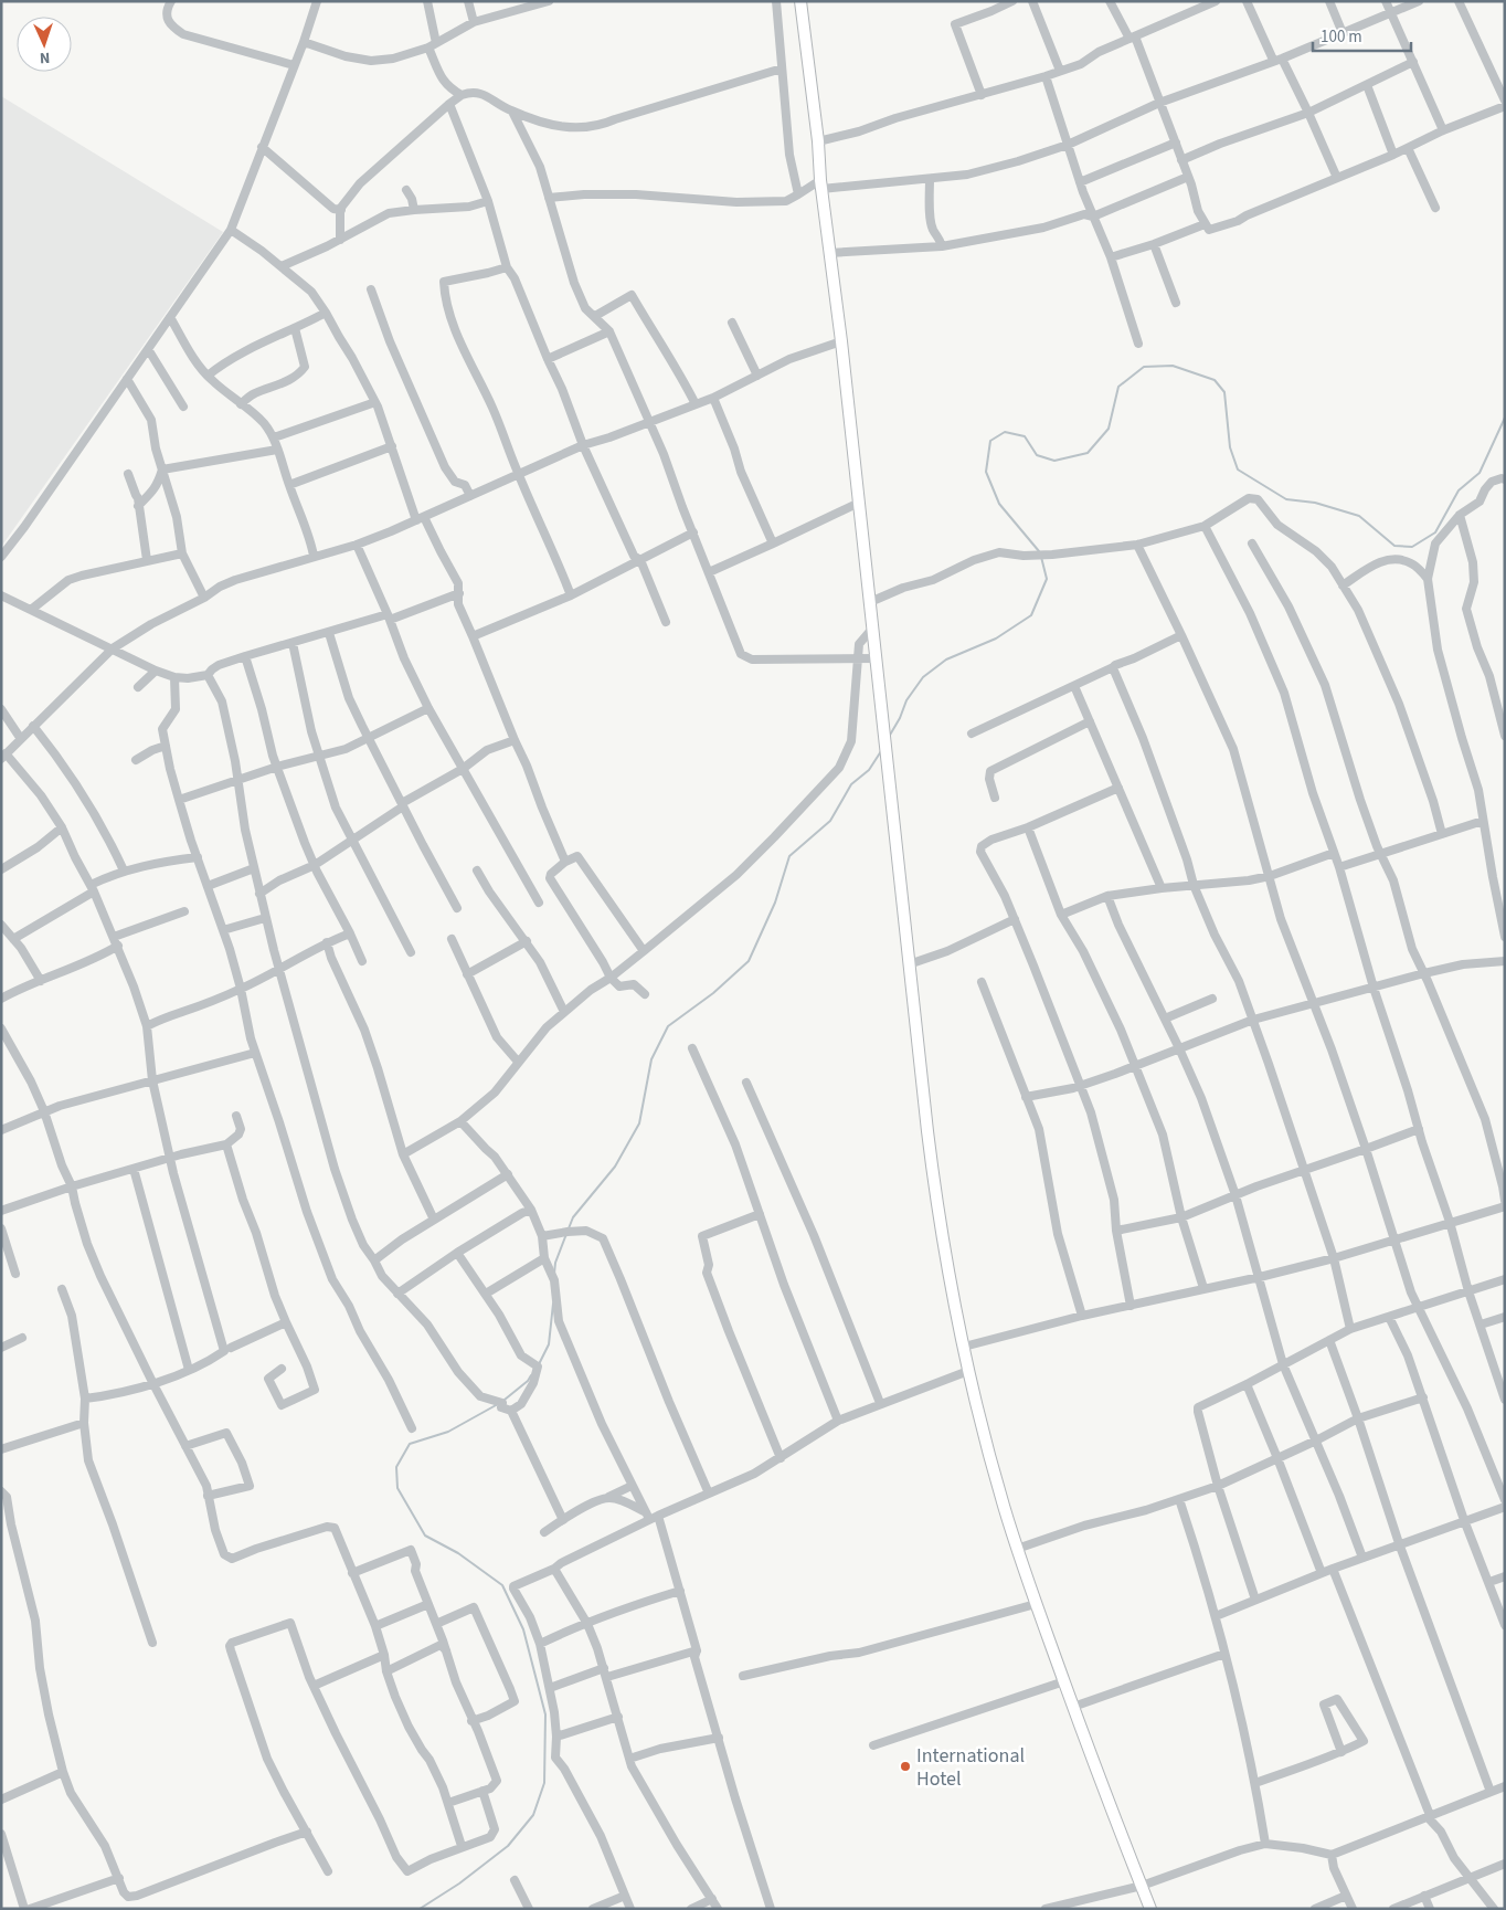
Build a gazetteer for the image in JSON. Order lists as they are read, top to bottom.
{
  "places": ["International Hotel"],
  "scale_bar": "100 m",
  "north": "bottom"
}
